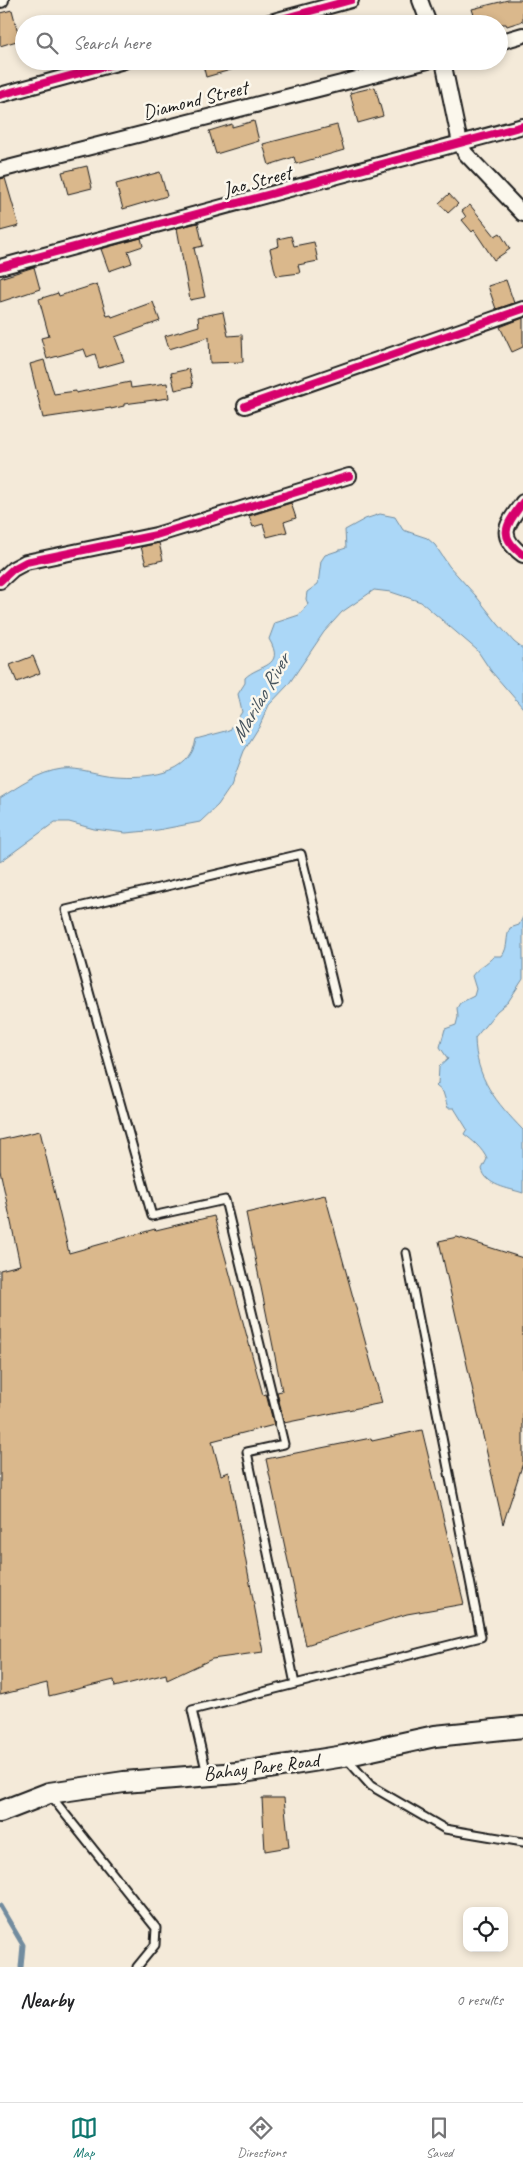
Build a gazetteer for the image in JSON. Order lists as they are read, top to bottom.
{
  "streets": {
    "main road": ["Bahay Pare Road"],
    "street": ["Diamond Street", "Jao Street"]
  },
  "water": ["Marilao River"],
  "page": {
    "search": "Search here",
    "heading": ["Nearby", "0 results"],
    "nav": ["Map", "Directions", "Saved"]
  }
}
